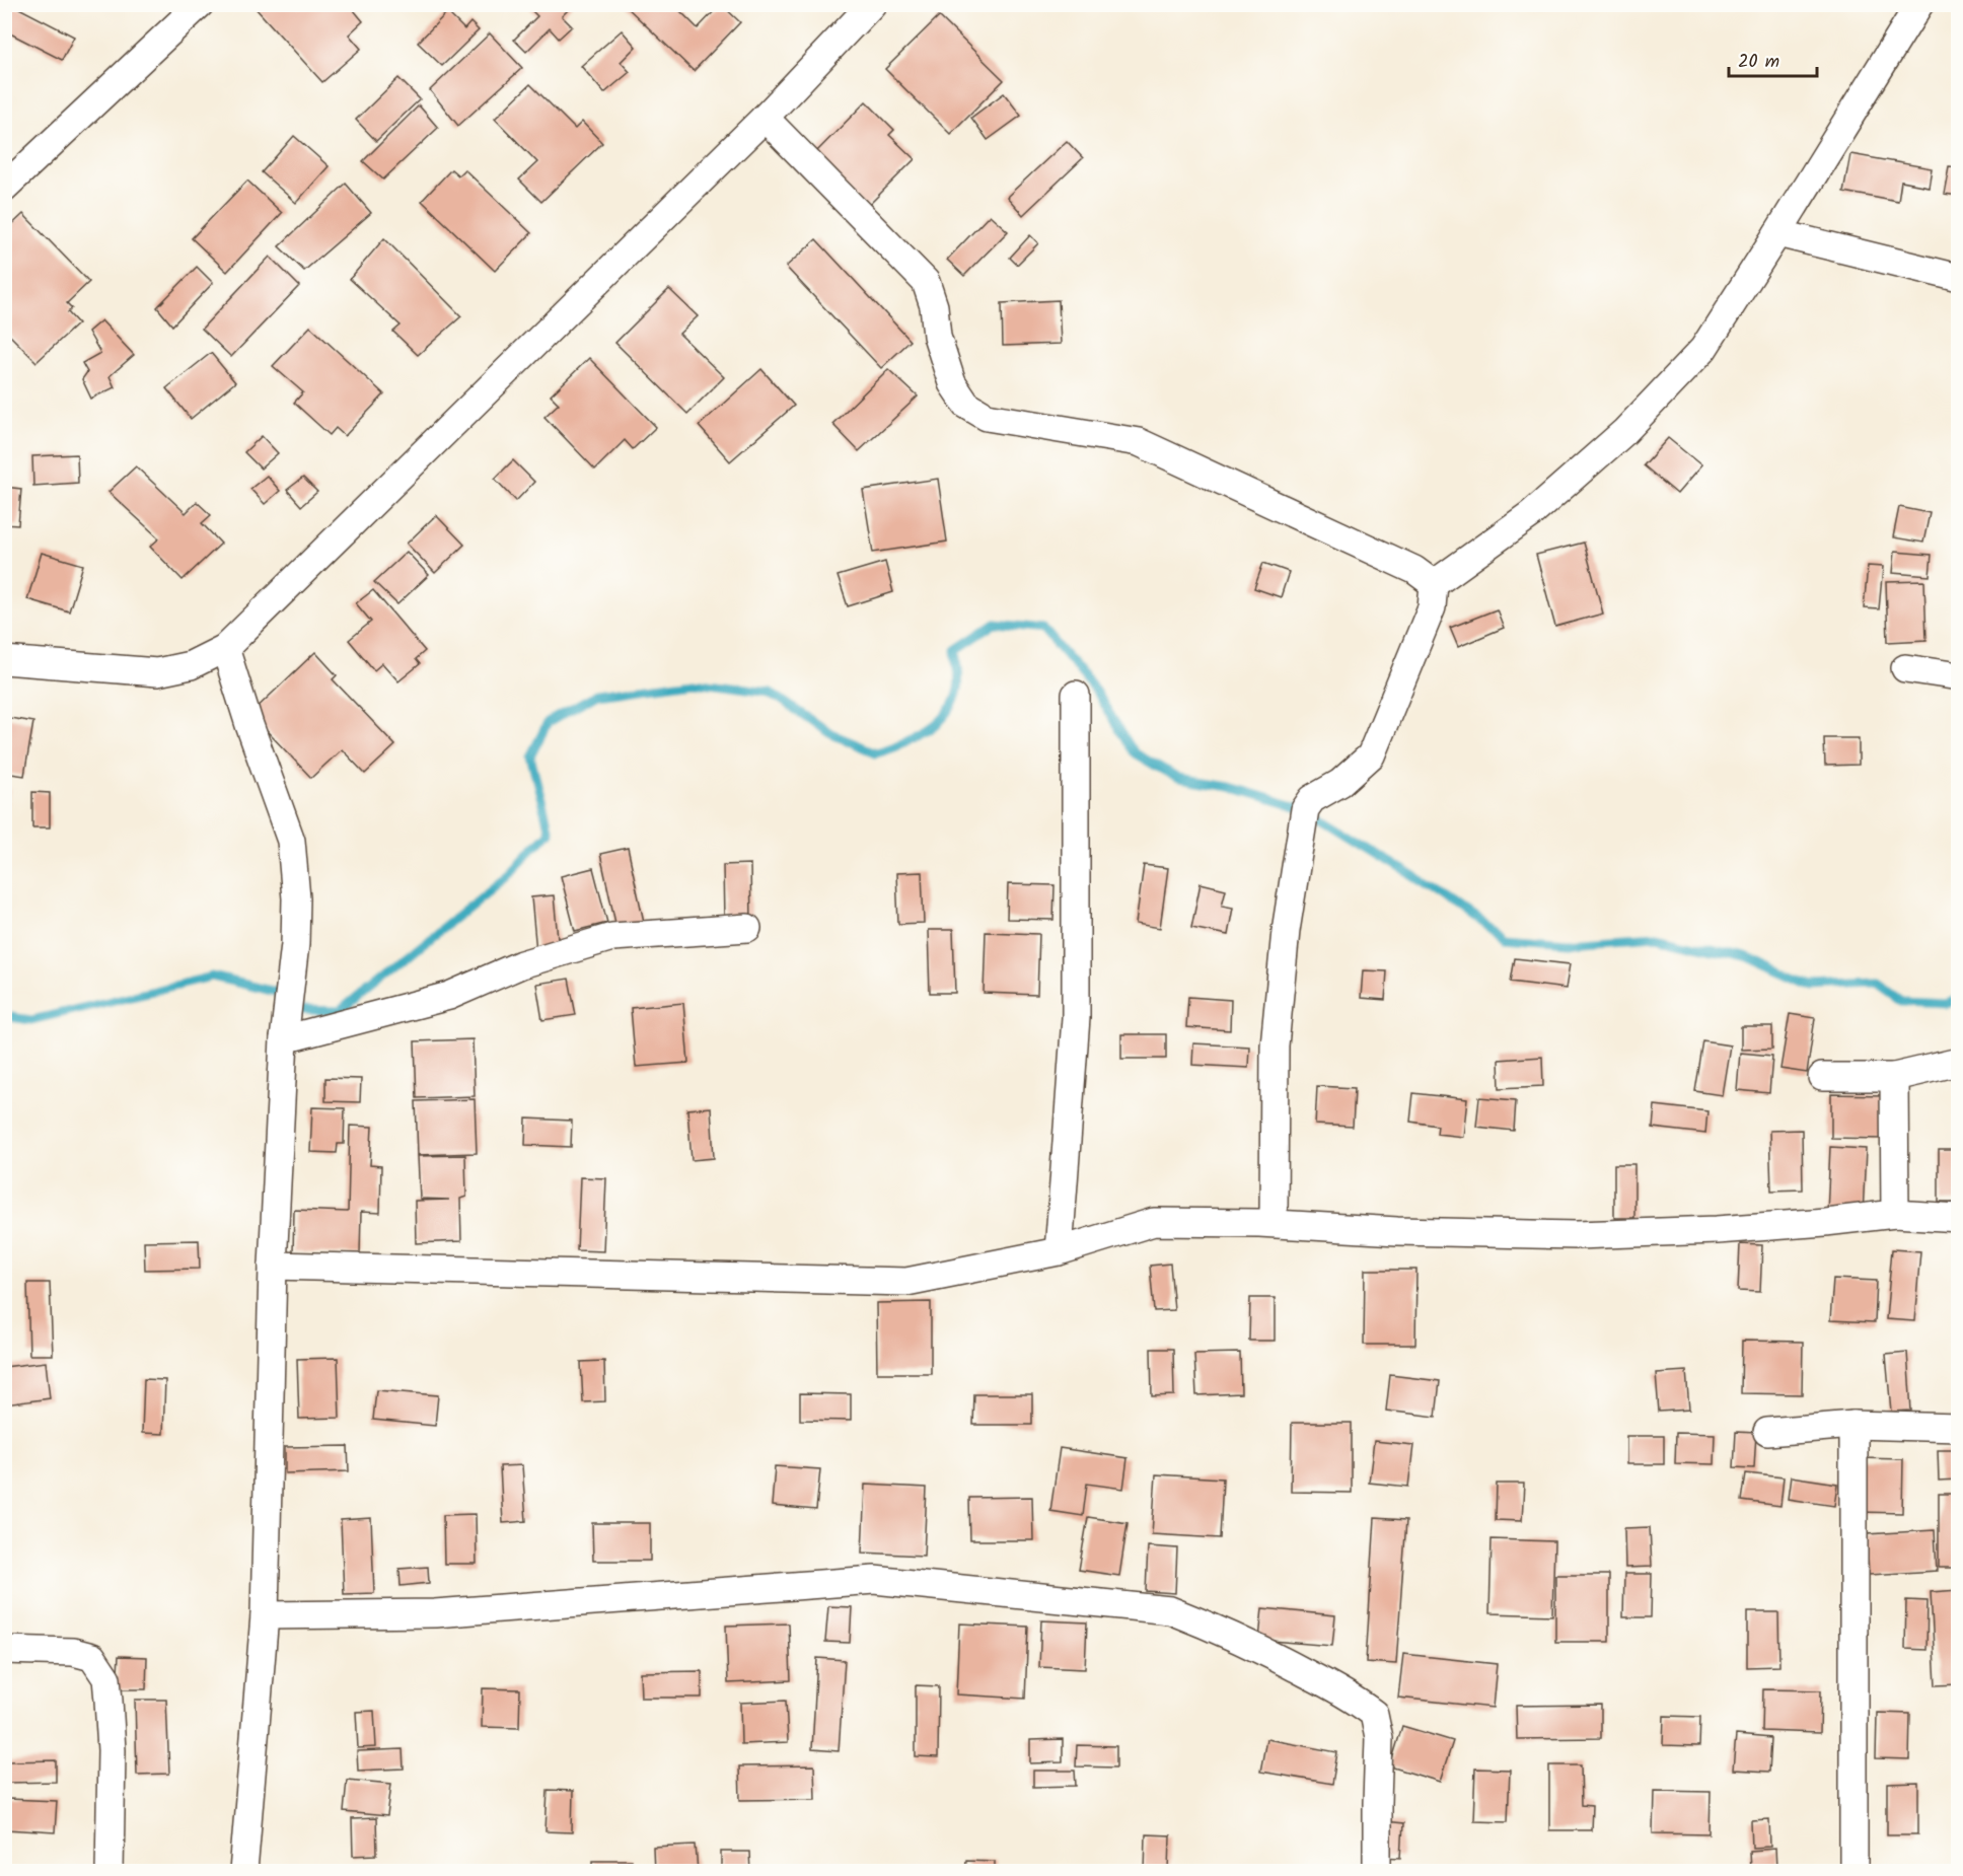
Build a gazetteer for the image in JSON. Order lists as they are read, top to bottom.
{
  "scale_bar": "20 m"
}
